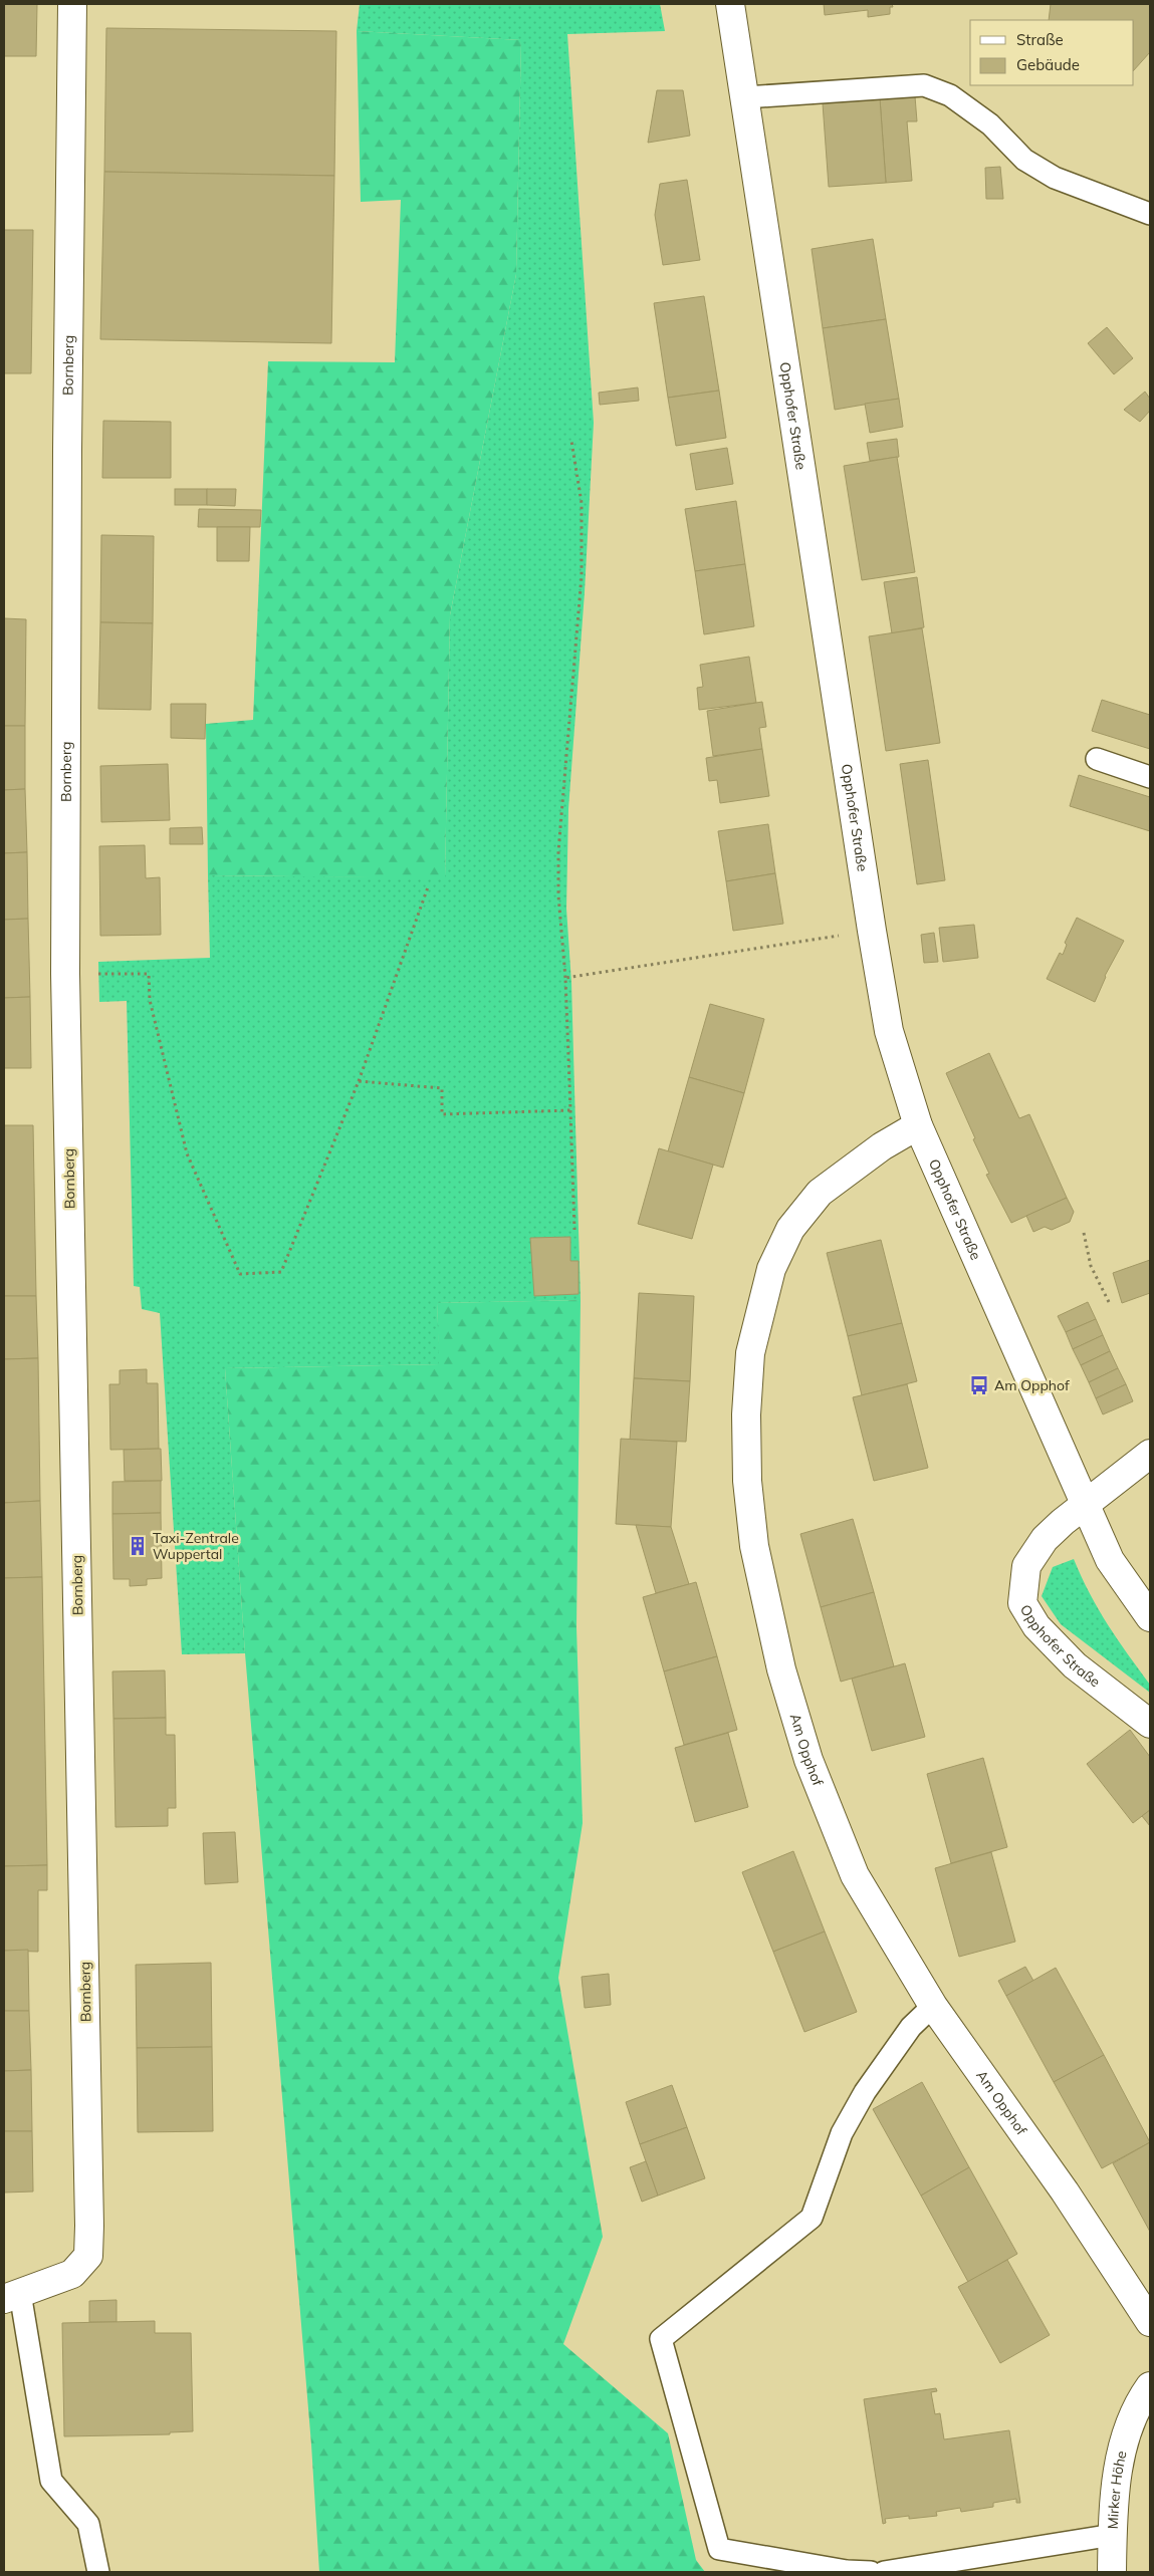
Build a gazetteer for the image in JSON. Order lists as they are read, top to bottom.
{
  "streets": {
    "street": [
      "Bornberg",
      "Opphofer Straße",
      "Am Opphof",
      "Mirker Höhe"
    ]
  },
  "crossings": [
    ["Opphofer Straße", "Am Opphof"]
  ],
  "places": {
    "bus stop": ["Am Opphof"],
    "building": ["Taxi-Zentrale Wuppertal"]
  },
  "legend": ["Straße", "Gebäude"]
}
